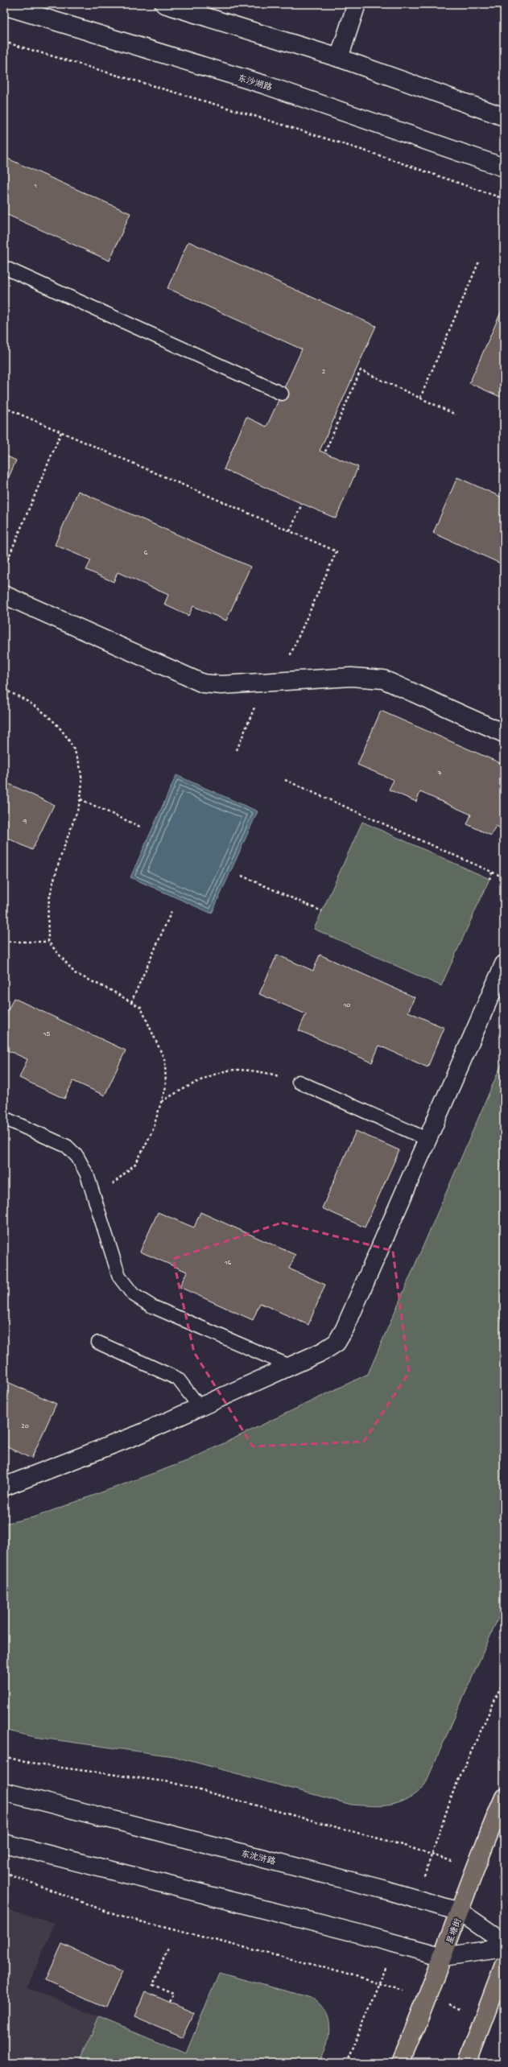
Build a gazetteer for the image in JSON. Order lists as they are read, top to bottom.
{
  "streets": {
    "main road": ["东沙湖路", "东沈浒路", "星塘街"]
  },
  "crossings": [
    ["东沈浒路", "星塘街"]
  ],
  "house_numbers": [
    "1",
    "2",
    "6",
    "7",
    "9",
    "10",
    "15",
    "16",
    "20"
  ]
}
